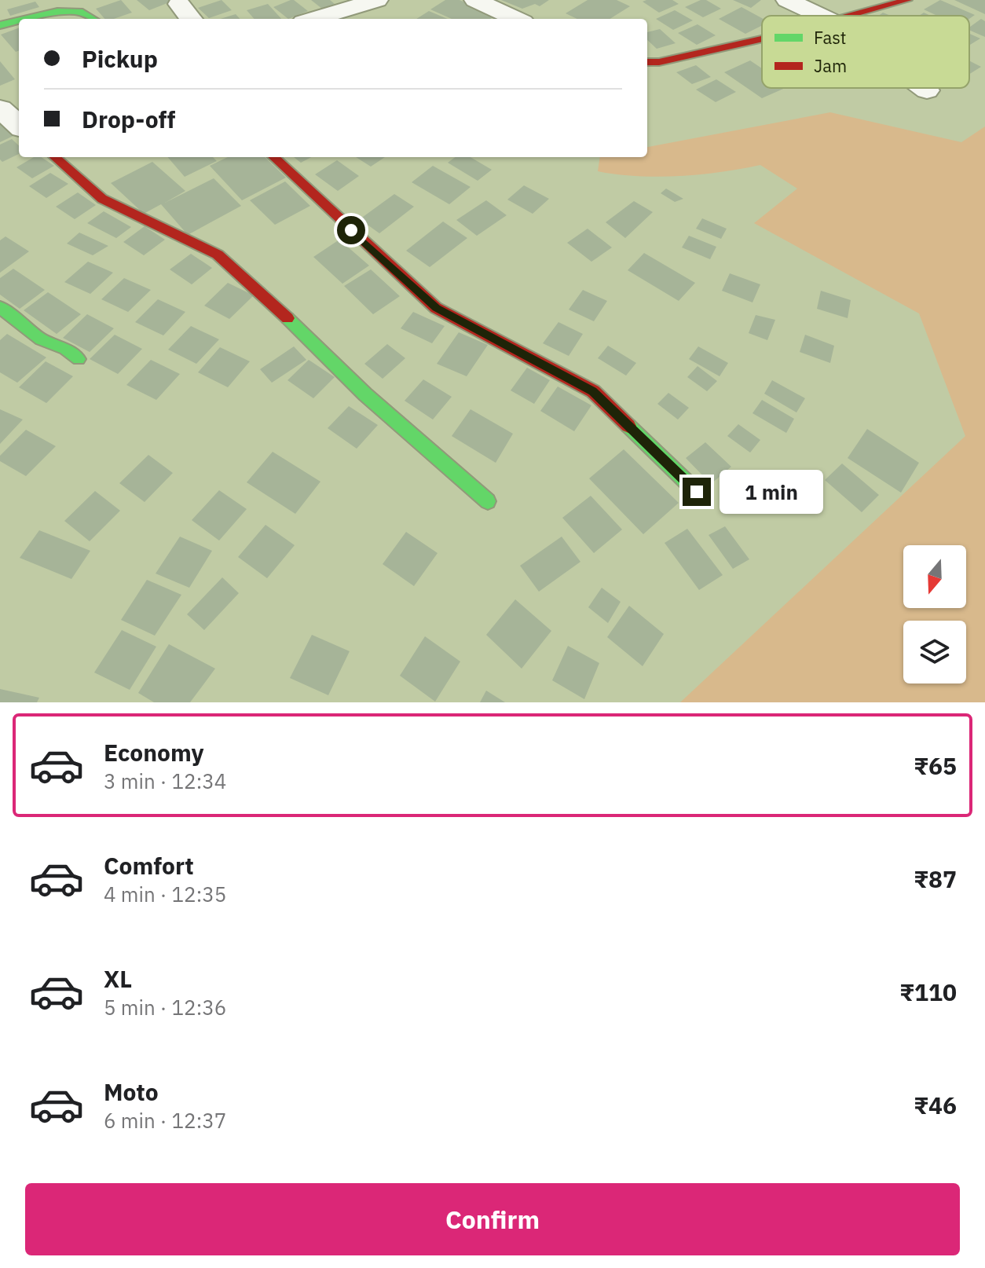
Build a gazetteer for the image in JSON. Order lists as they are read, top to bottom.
{
  "legend": ["Fast", "Jam"],
  "north": "bottom",
  "page": {
    "banner": ["Pickup", "Drop-off"],
    "bubble": "1 min",
    "list": [
      {
        "name": "Economy",
        "note": "3 min · 12:34",
        "value": "₹65"
      },
      {
        "name": "Comfort",
        "note": "4 min · 12:35",
        "value": "₹87"
      },
      {
        "name": "XL",
        "note": "5 min · 12:36",
        "value": "₹110"
      },
      {
        "name": "Moto",
        "note": "6 min · 12:37",
        "value": "₹46"
      }
    ],
    "buttons": "Confirm"
  }
}
